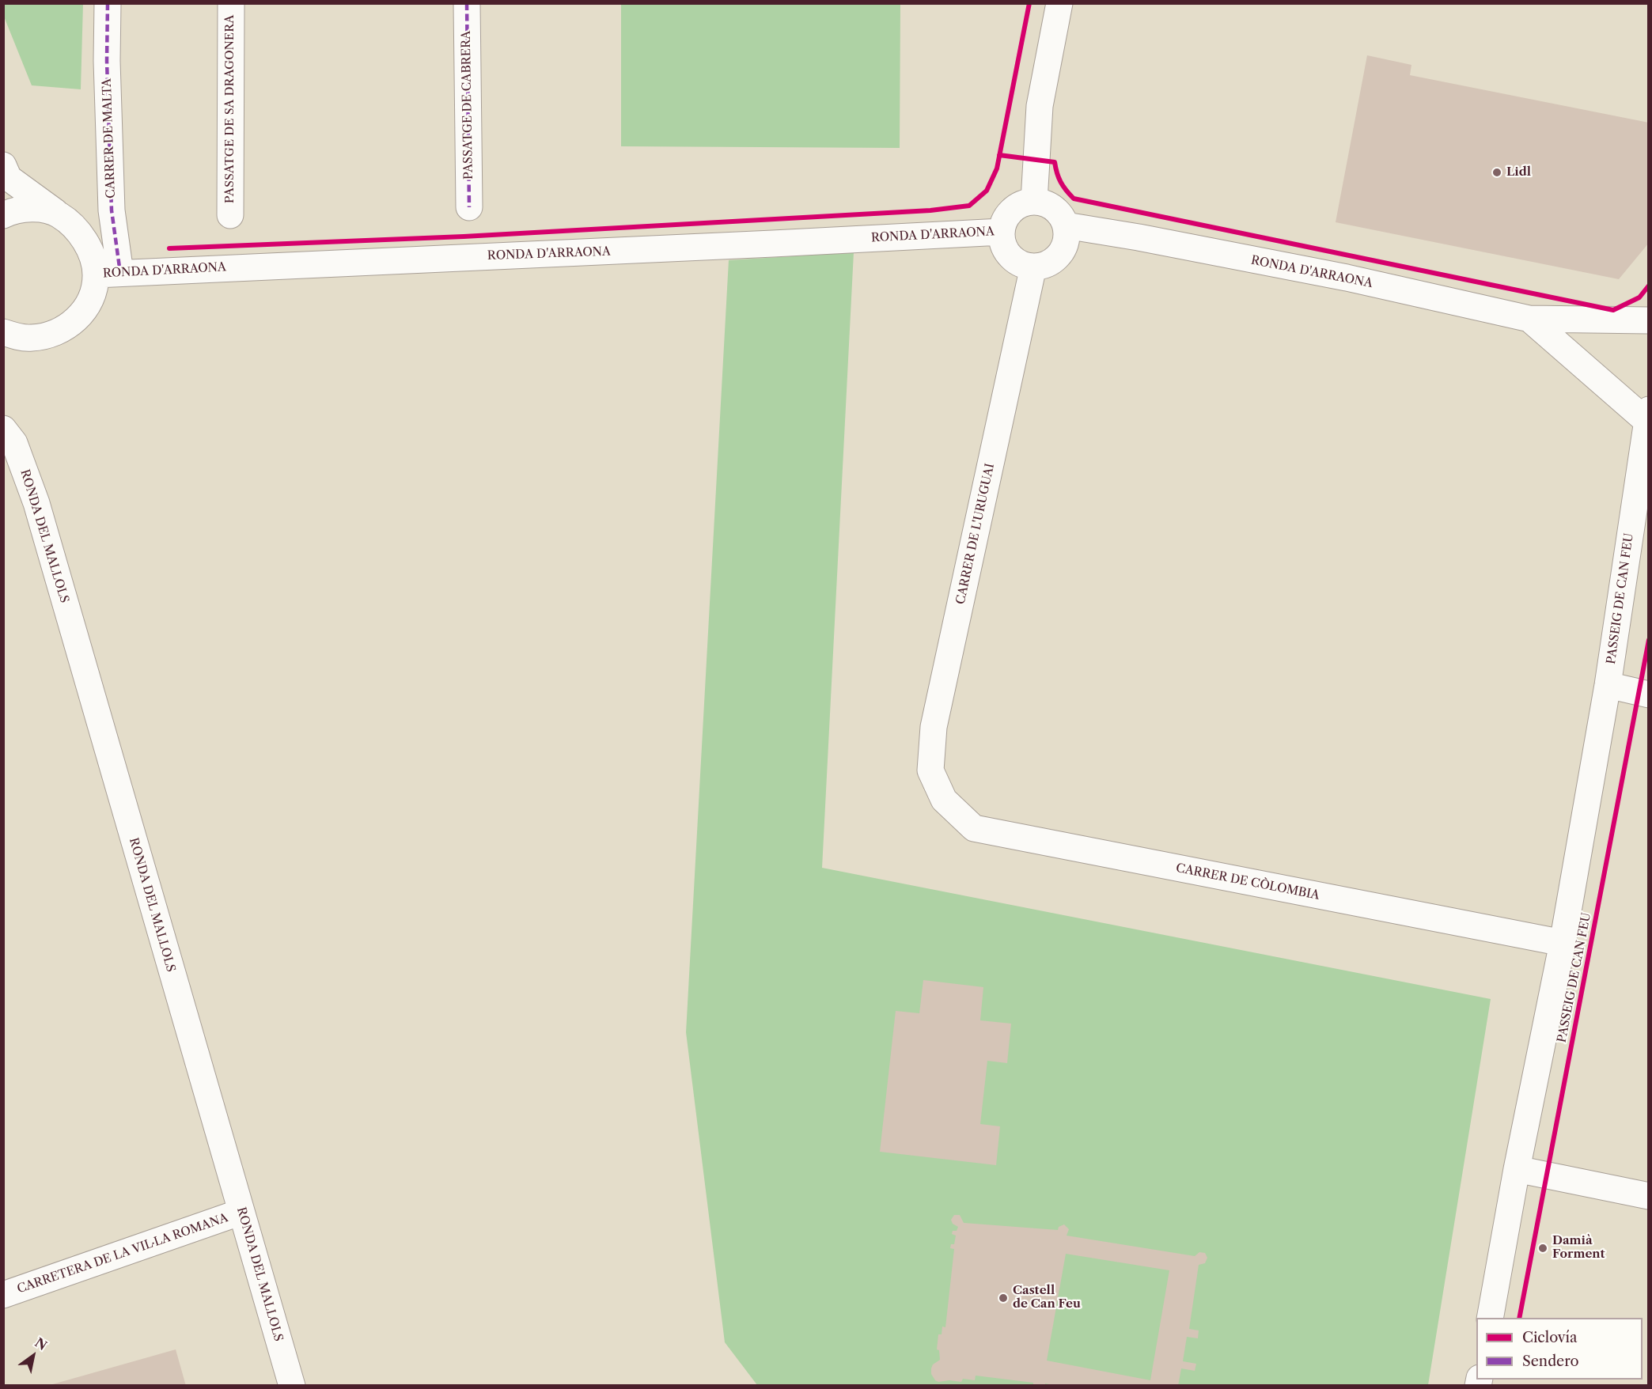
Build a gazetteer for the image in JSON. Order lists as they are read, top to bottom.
{
  "streets": {
    "street": [
      "PASSATGE DE CABRERA",
      "PASSATGE DE SA DRAGONERA",
      "CARRER DE MALTA",
      "RONDA D'ARRAONA",
      "CARRER DE L'URUGUAI",
      "RONDA DEL MALLOLS",
      "PASSEIG DE CAN FEU",
      "CARRER DE CÒLOMBIA",
      "CARRETERA DE LA VIL·LA ROMANA"
    ]
  },
  "crossings": [
    ["CARRER DE MALTA", "RONDA D'ARRAONA"],
    ["RONDA D'ARRAONA", "CARRER DE L'URUGUAI"],
    ["RONDA D'ARRAONA", "PASSEIG DE CAN FEU"],
    ["CARRER DE L'URUGUAI", "CARRER DE CÒLOMBIA"],
    ["RONDA DEL MALLOLS", "CARRETERA DE LA VIL·LA ROMANA"],
    ["PASSEIG DE CAN FEU", "CARRER DE CÒLOMBIA"]
  ],
  "places": ["Lidl", "Damià Forment", "Castell de Can Feu"],
  "legend": ["Ciclovía", "Sendero"],
  "north": "top right"
}
